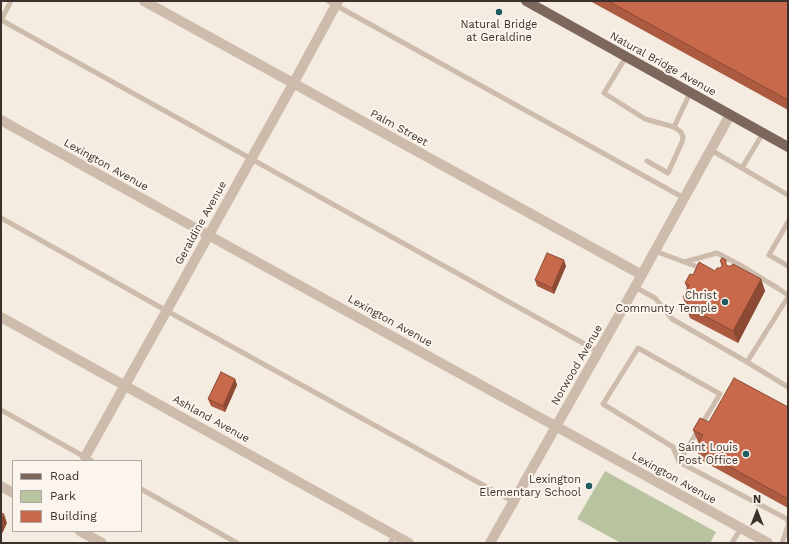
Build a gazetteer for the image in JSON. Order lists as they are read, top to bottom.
{
  "streets": {
    "main road": ["Natural Bridge Avenue"],
    "street": [
      "Palm Street",
      "Lexington Avenue",
      "Geraldine Avenue",
      "Norwood Avenue",
      "Ashland Avenue"
    ]
  },
  "crossings": [
    ["Natural Bridge Avenue", "Norwood Avenue"],
    ["Palm Street", "Geraldine Avenue"],
    ["Palm Street", "Norwood Avenue"],
    ["Lexington Avenue", "Geraldine Avenue"],
    ["Lexington Avenue", "Norwood Avenue"],
    ["Geraldine Avenue", "Ashland Avenue"]
  ],
  "places": [
    "Natural Bridge at Geraldine",
    "Christ Communty Temple",
    "Saint Louis Post Office",
    "Lexington Elementary School"
  ],
  "legend": ["Road", "Park", "Building"],
  "north": "top"
}
